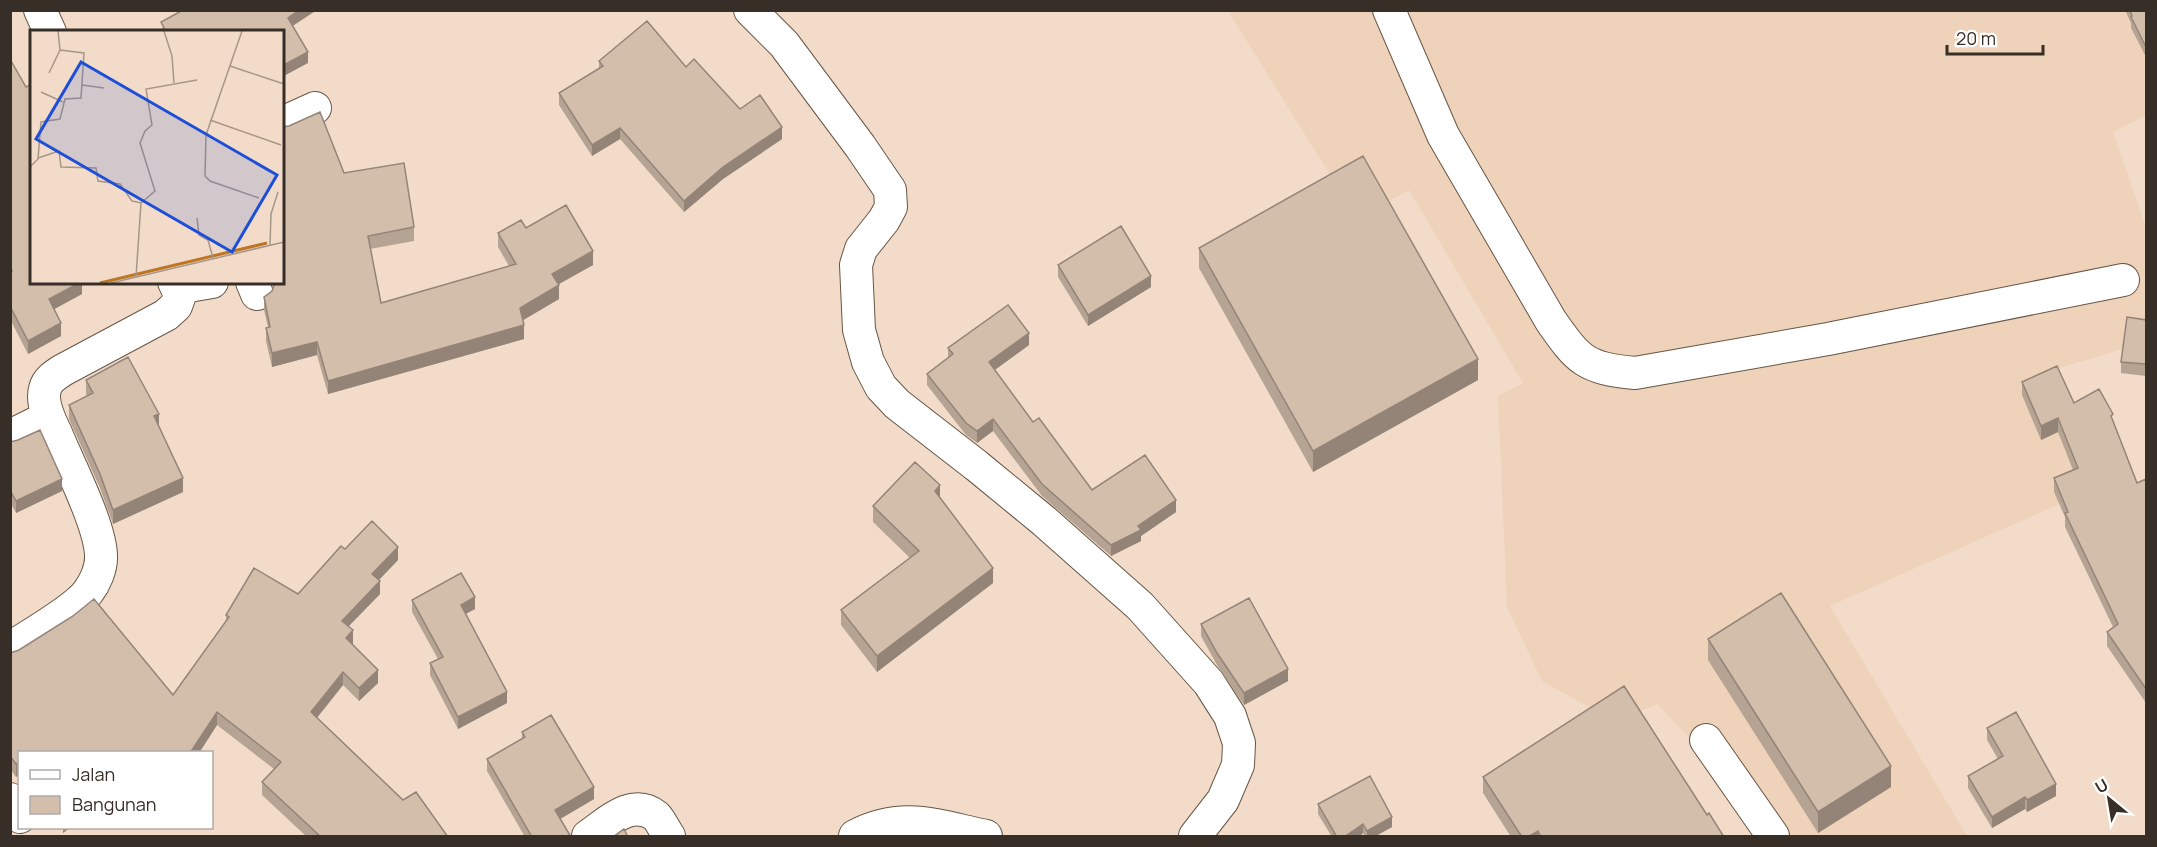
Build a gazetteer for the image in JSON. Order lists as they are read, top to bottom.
{
  "legend": ["Jalan", "Bangunan"],
  "scale_bar": "20 m",
  "north": "top left"
}
